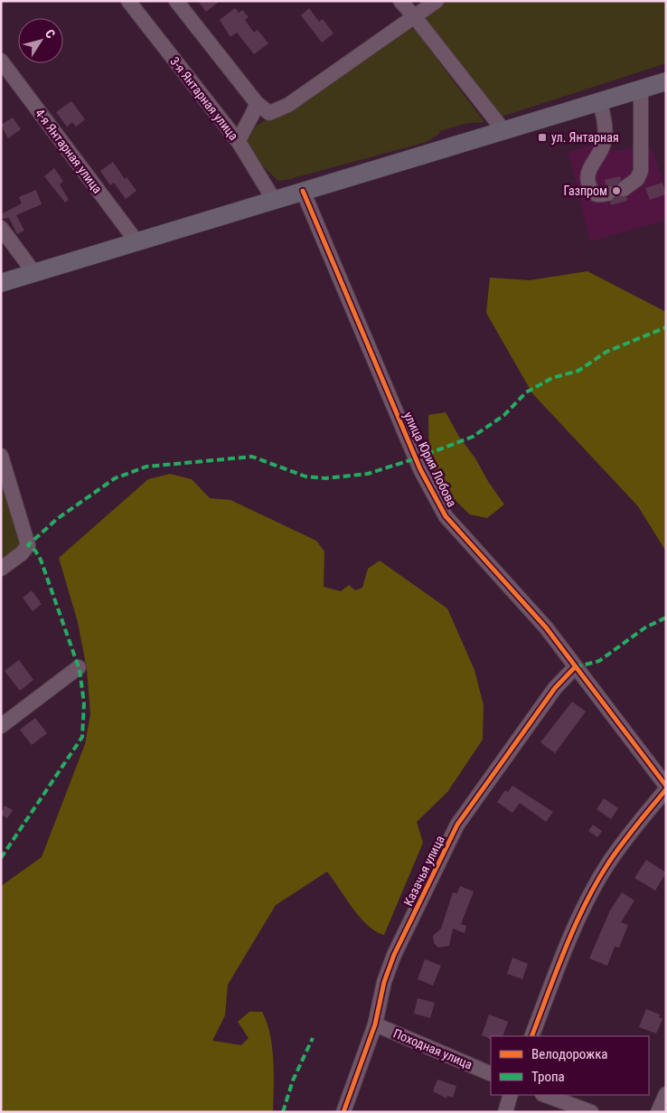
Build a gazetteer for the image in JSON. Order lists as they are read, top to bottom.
{
  "streets": {
    "street": [
      "3-я Янтарная улица",
      "4-я Янтарная улица",
      "улица Юрия Лобова",
      "Казачья улица",
      "Походная улица"
    ]
  },
  "crossings": [
    ["улица Юрия Лобова", "Казачья улица"],
    ["Казачья улица", "Походная улица"]
  ],
  "places": {
    "transit": ["ул. Янтарная"],
    "other": ["Газпром"]
  },
  "legend": ["Велодорожка", "Тропа"],
  "north": "top right"
}
